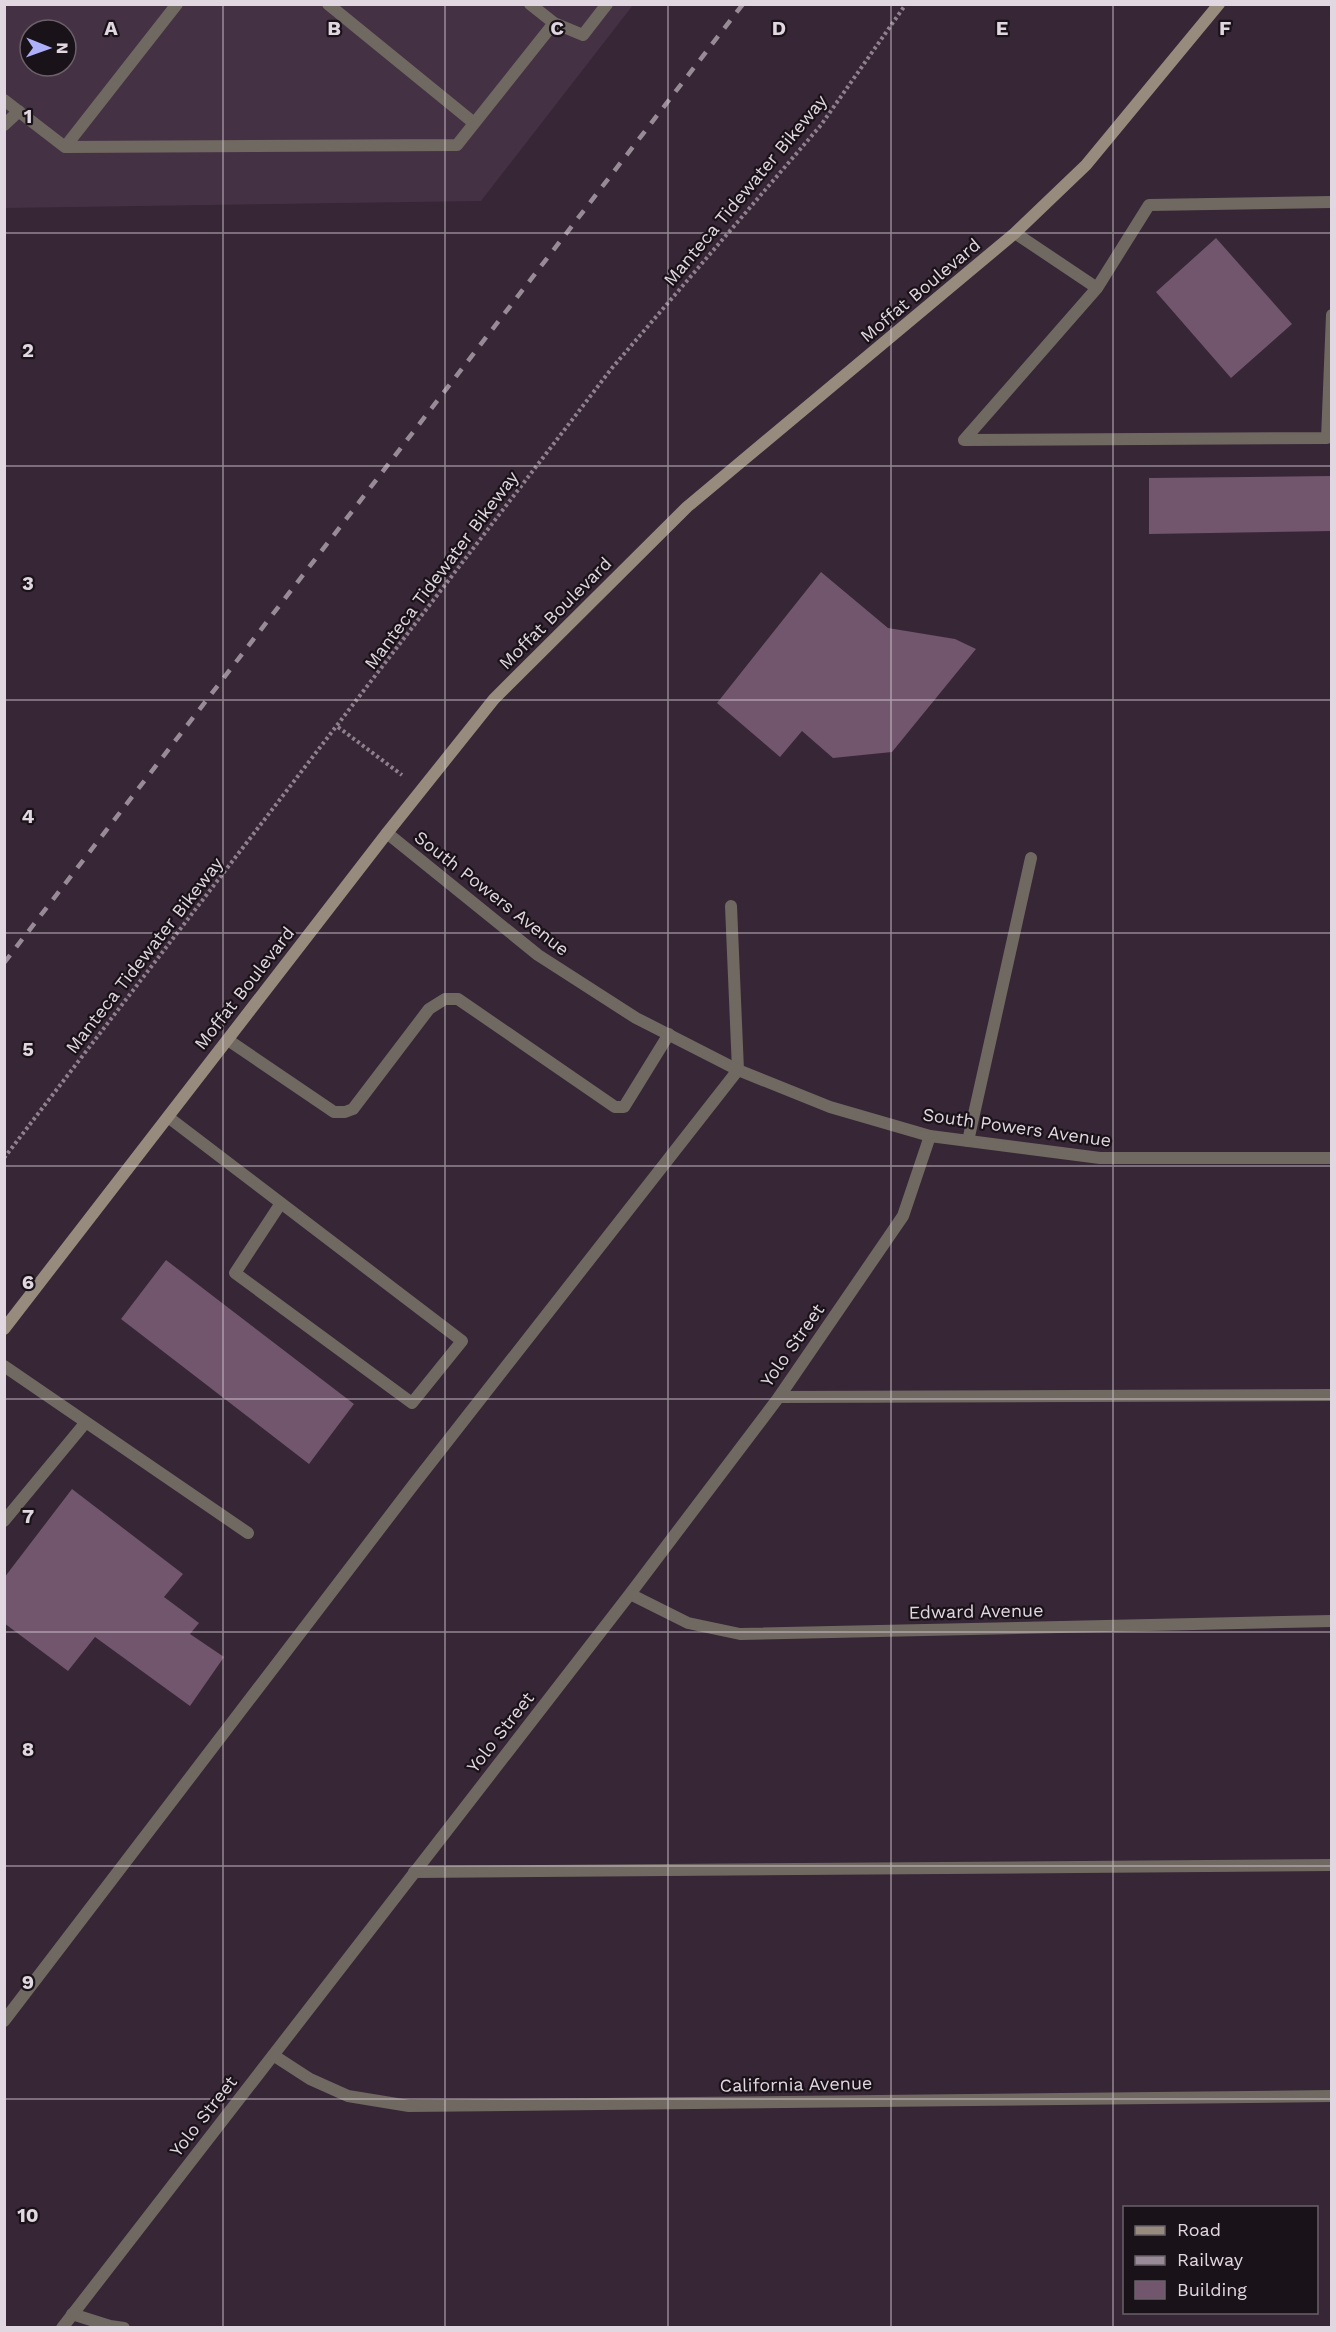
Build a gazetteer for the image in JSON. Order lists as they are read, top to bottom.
{
  "streets": {
    "main road": ["Moffat Boulevard"],
    "street": [
      "South Powers Avenue",
      "Yolo Street",
      "Edward Avenue",
      "California Avenue"
    ],
    "path": ["Manteca Tidewater Bikeway"]
  },
  "crossings": [
    ["Moffat Boulevard", "South Powers Avenue"],
    ["South Powers Avenue", "Yolo Street"],
    ["Yolo Street", "Edward Avenue"],
    ["Yolo Street", "California Avenue"]
  ],
  "legend": ["Road", "Railway", "Building"],
  "north": "right",
  "grid": {
    "columns": [
      "A",
      "B",
      "C",
      "D",
      "E",
      "F"
    ],
    "rows": [
      "1",
      "2",
      "3",
      "4",
      "5",
      "6",
      "7",
      "8",
      "9",
      "10"
    ]
  }
}
